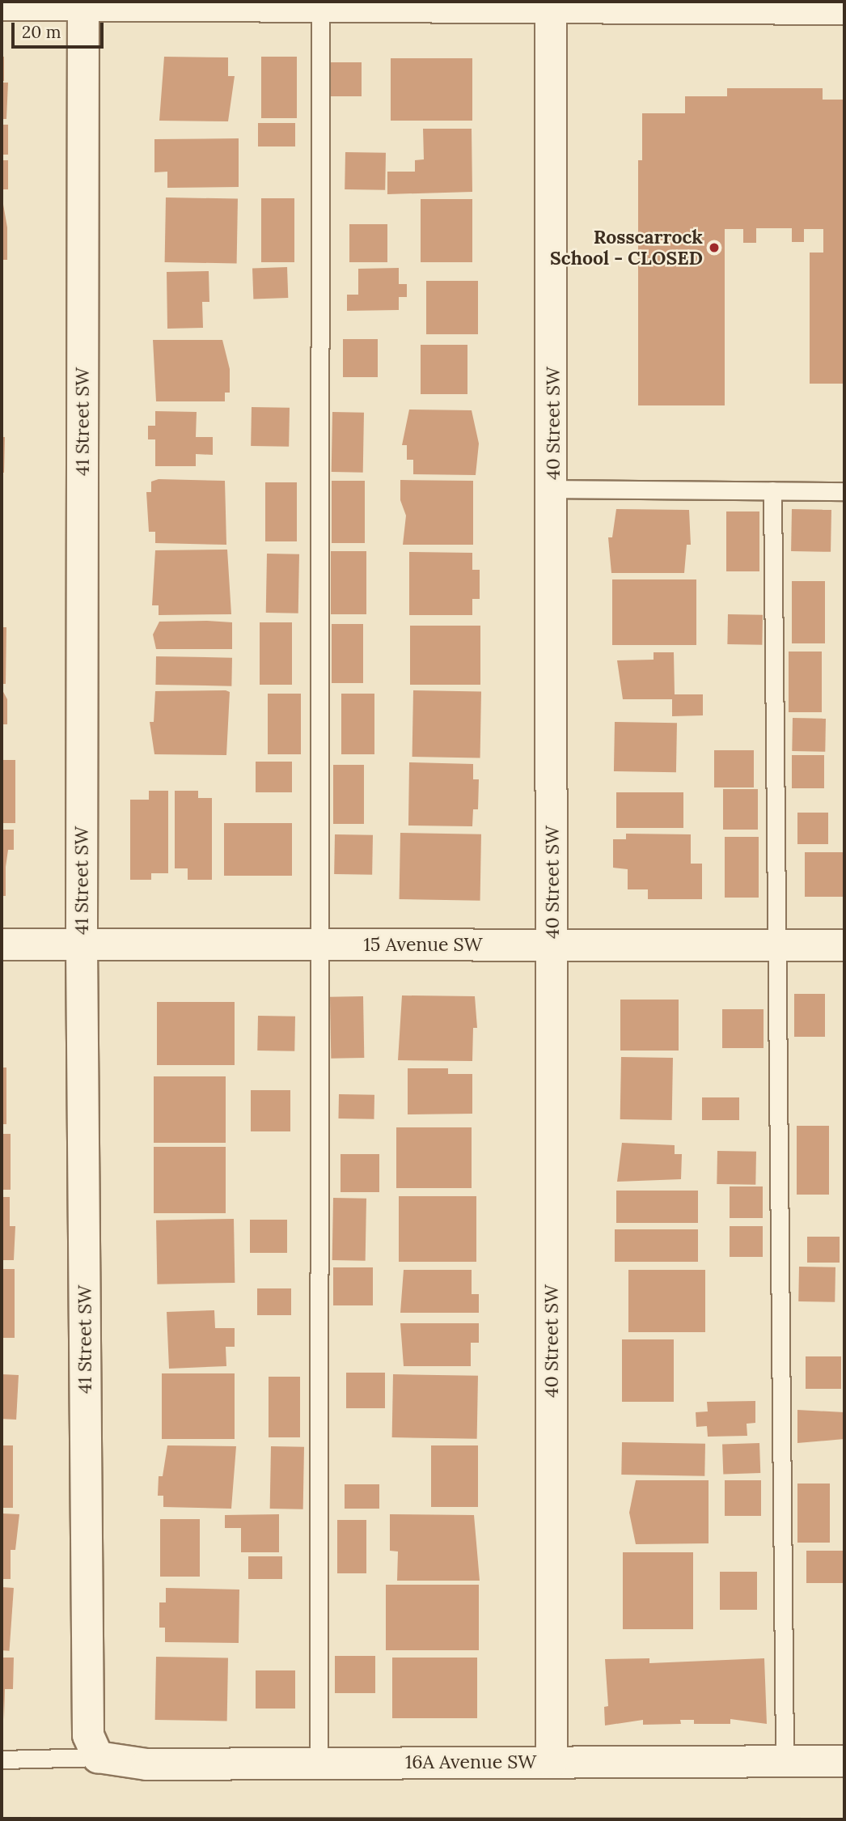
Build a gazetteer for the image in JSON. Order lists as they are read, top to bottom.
{
  "streets": {
    "street": [
      "41 Street SW",
      "40 Street SW",
      "15 Avenue SW",
      "16A Avenue SW"
    ]
  },
  "crossings": [
    ["41 Street SW", "15 Avenue SW"],
    ["41 Street SW", "16A Avenue SW"],
    ["40 Street SW", "15 Avenue SW"],
    ["40 Street SW", "16A Avenue SW"]
  ],
  "places": ["Rosscarrock School - CLOSED"],
  "scale_bar": "20 m"
}
